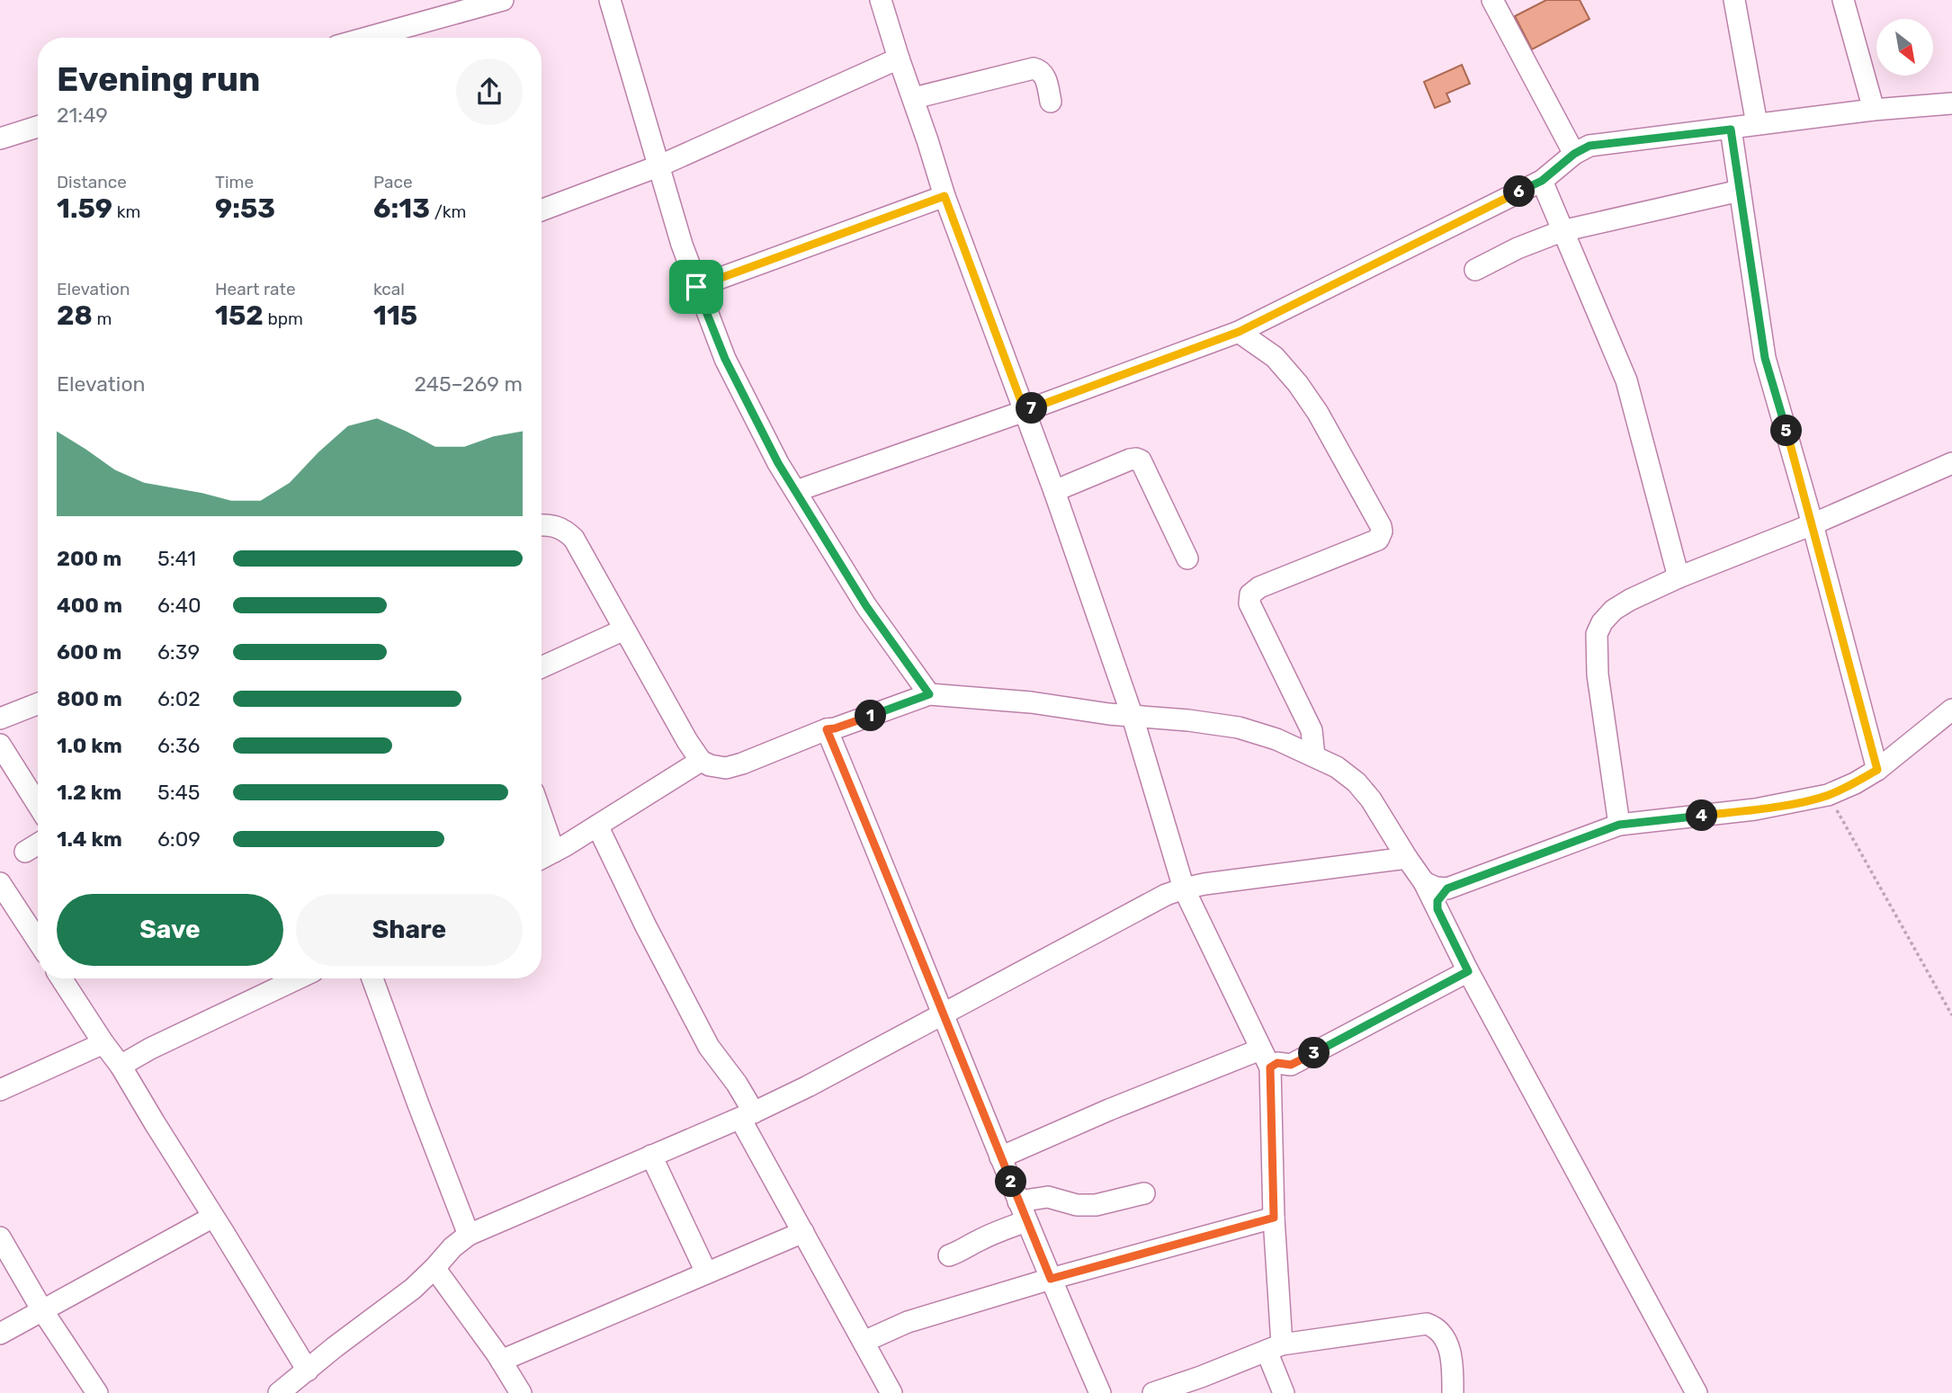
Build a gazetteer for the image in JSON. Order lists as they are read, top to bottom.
{
  "north": "bottom right",
  "page": {
    "heading": ["Evening run", "21:49"],
    "stats": [
      ["Distance", "1.59 km"],
      ["Time", "9:53"],
      ["Pace", "6:13 /km"],
      ["Elevation", "28 m"],
      ["Heart rate", "152 bpm"],
      ["kcal", "115"]
    ],
    "pins": [
      "6",
      "7",
      "5",
      "1",
      "4",
      "3",
      "2"
    ],
    "chart": ["Elevation", "245–269 m"],
    "list": [
      {
        "name": "200 m",
        "note": "5:41"
      },
      {
        "name": "400 m",
        "note": "6:40"
      },
      {
        "name": "600 m",
        "note": "6:39"
      },
      {
        "name": "800 m",
        "note": "6:02"
      },
      {
        "name": "1.0 km",
        "note": "6:36"
      },
      {
        "name": "1.2 km",
        "note": "5:45"
      },
      {
        "name": "1.4 km",
        "note": "6:09"
      }
    ],
    "buttons": ["Save", "Share"]
  }
}
